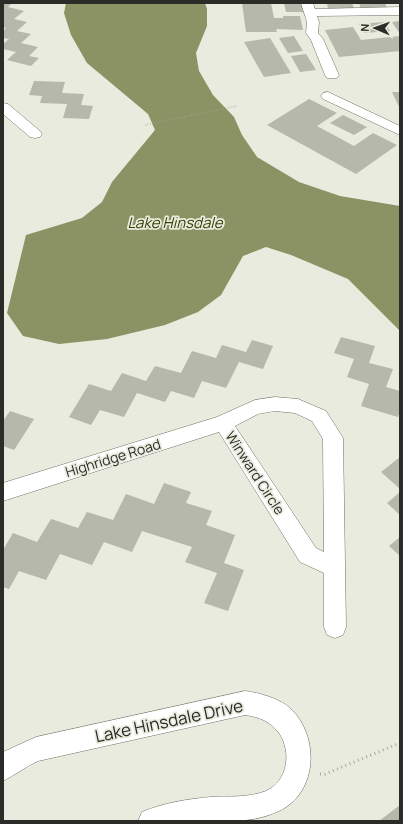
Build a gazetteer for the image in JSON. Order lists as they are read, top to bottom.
{
  "streets": {
    "street": ["Highridge Road", "Winward Circle", "Lake Hinsdale Drive"]
  },
  "crossings": [
    ["Highridge Road", "Winward Circle"]
  ],
  "water": ["Lake Hinsdale"],
  "north": "left"
}
